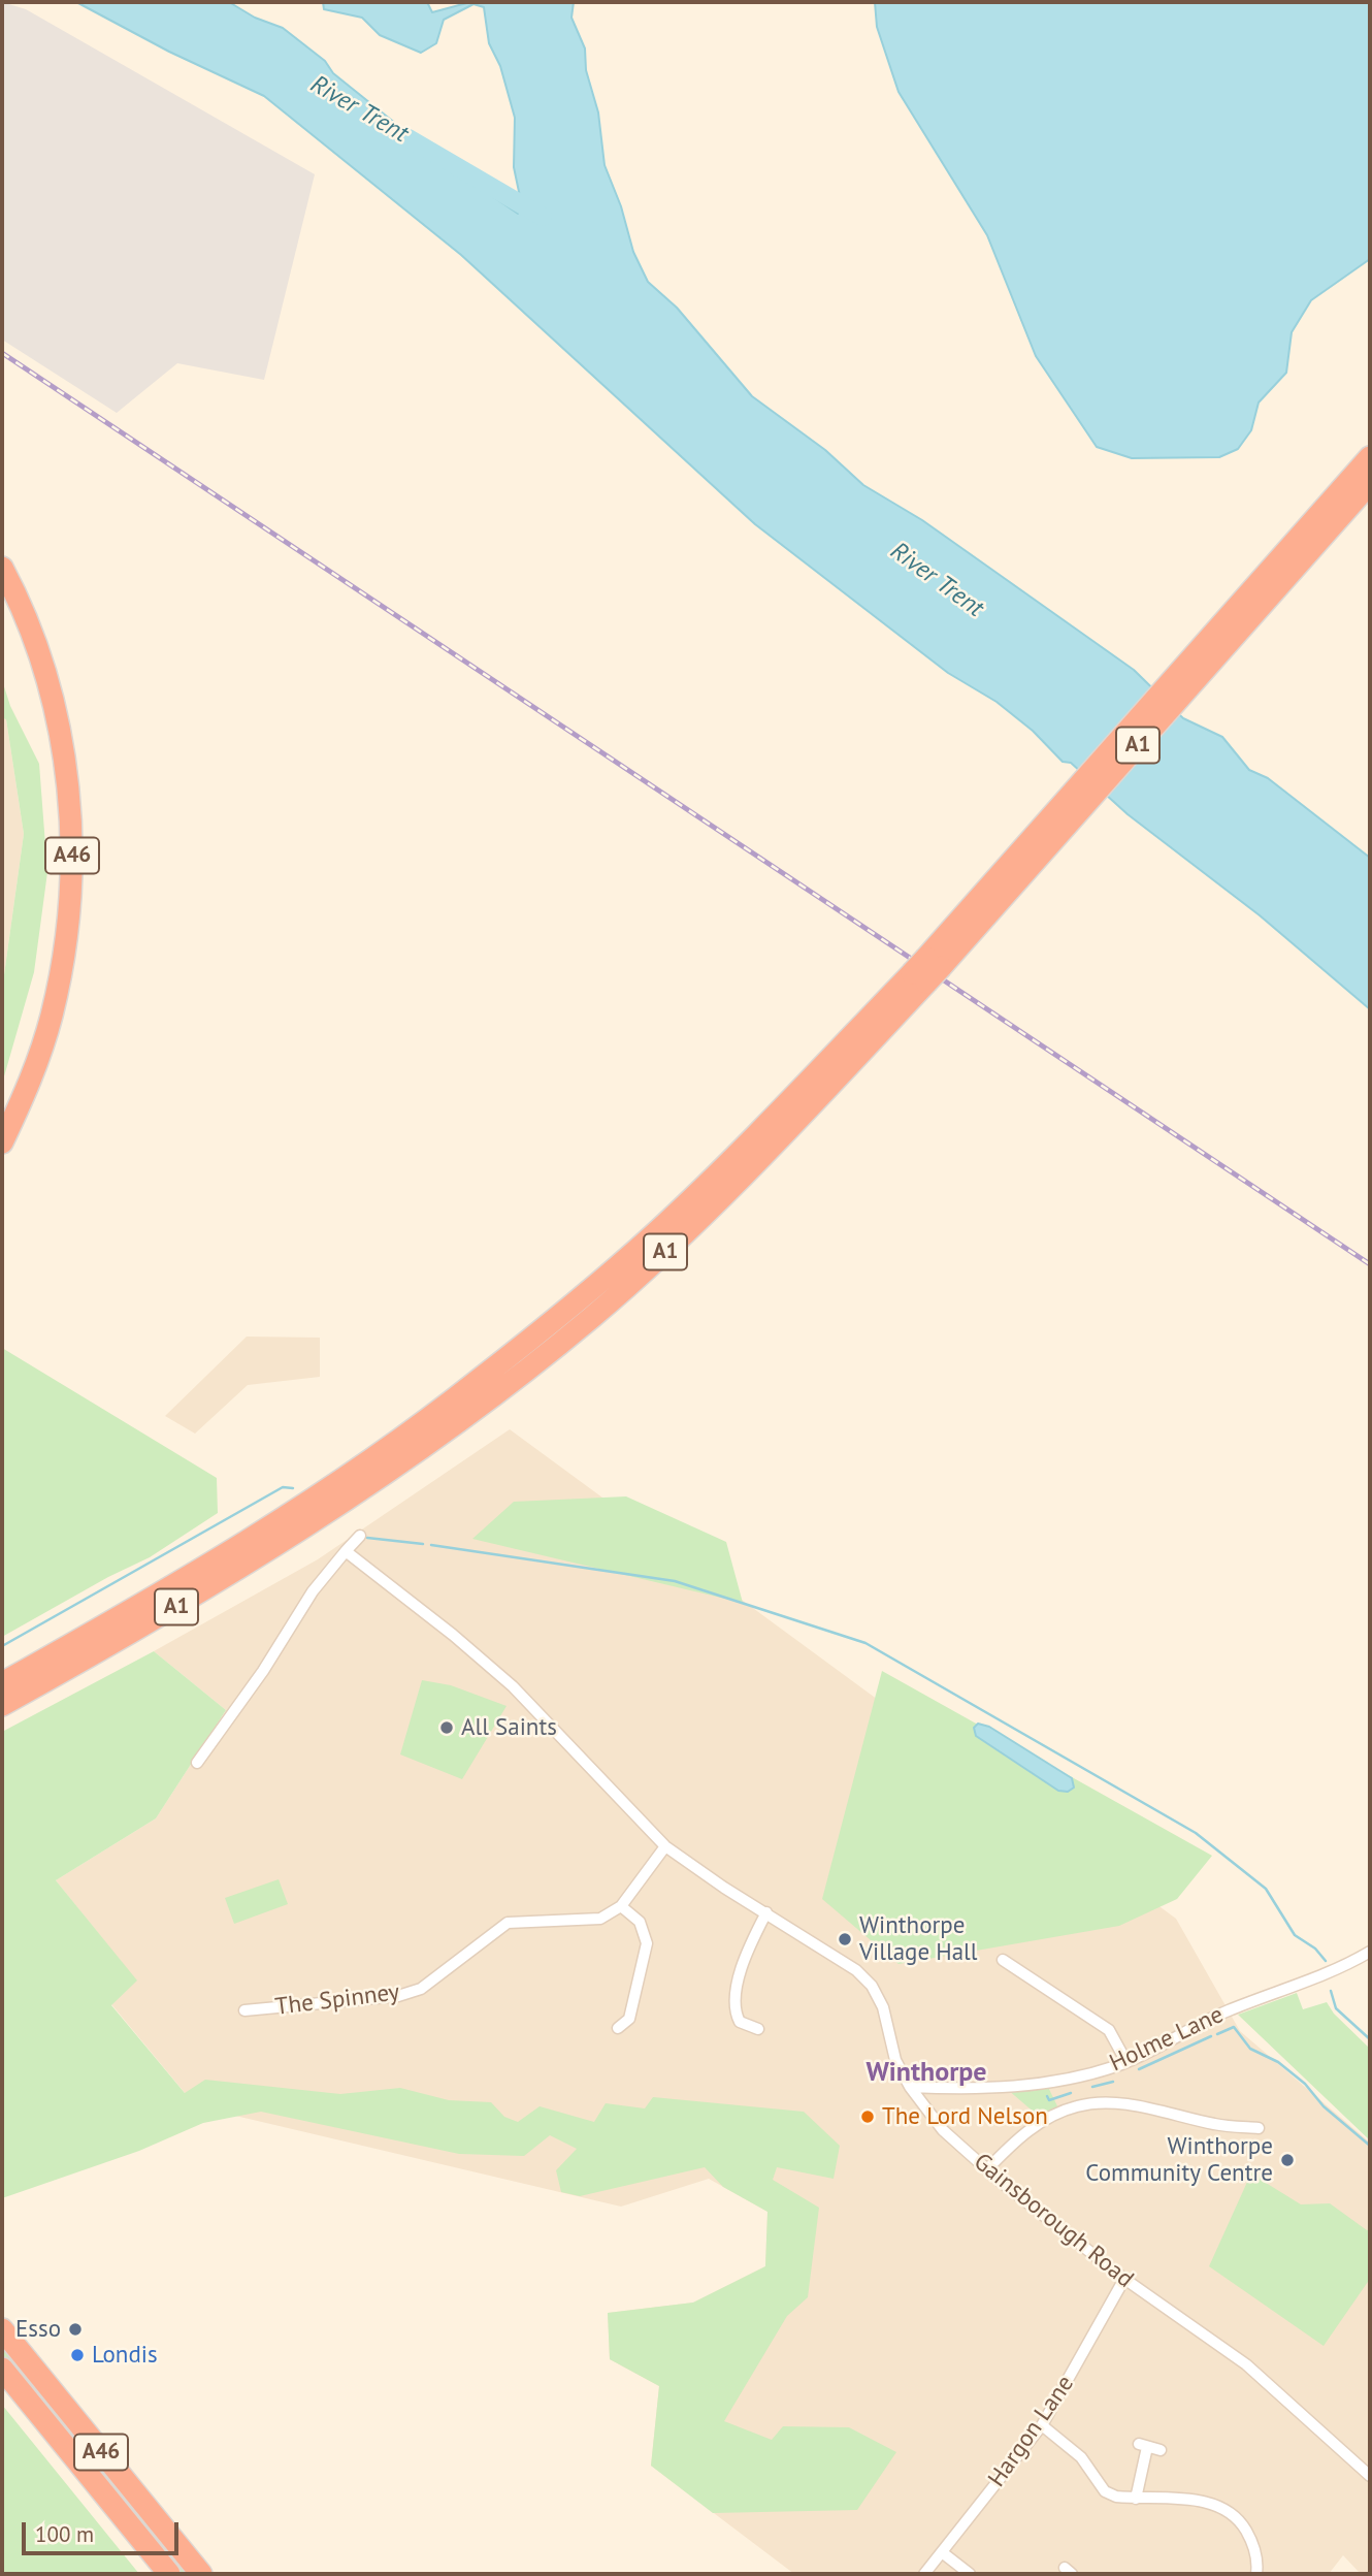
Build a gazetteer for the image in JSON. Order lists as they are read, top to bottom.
{
  "streets": {
    "highway": ["A1", "A46"],
    "street": [
      "The Spinney",
      "Holme Lane",
      "Gainsborough Road",
      "Hargon Lane"
    ]
  },
  "crossings": [
    ["Holme Lane", "Gainsborough Road"],
    ["Gainsborough Road", "Hargon Lane"]
  ],
  "districts": ["Winthorpe"],
  "water": ["River Trent"],
  "places": [
    "All Saints",
    "Winthorpe Village Hall",
    "The Lord Nelson",
    "Winthorpe Community Centre",
    "Esso",
    "Londis"
  ],
  "scale_bar": "100 m"
}
